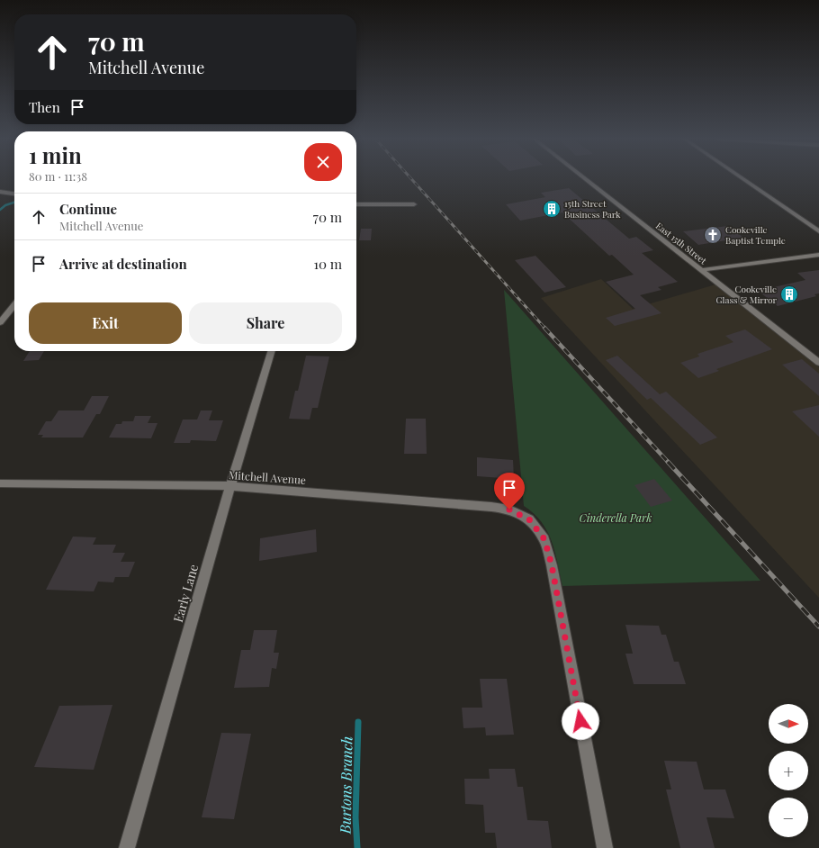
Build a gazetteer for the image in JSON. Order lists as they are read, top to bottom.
{
  "streets": {
    "street": ["East 15th Street", "Mitchell Avenue", "Early Lane"]
  },
  "crossings": [
    ["Mitchell Avenue", "Early Lane"]
  ],
  "water": ["Burtons Branch"],
  "parks": ["Cinderella Park"],
  "places": {
    "building": ["15th Street Business Park", "Cookeville Glass & Mirror"],
    "church": ["Cookeville Baptist Temple"]
  },
  "north": "right",
  "page": {
    "turn": ["70 m", "Mitchell Avenue"],
    "then": "Then",
    "heading": ["1 min", "80 m · 11:38"],
    "list": [
      {
        "name": "Continue",
        "note": "Mitchell Avenue",
        "value": "70 m"
      },
      {
        "name": "Arrive at destination",
        "value": "10 m"
      }
    ],
    "buttons": ["Exit", "Share"],
    "map_buttons": ["+", "−"]
  }
}
